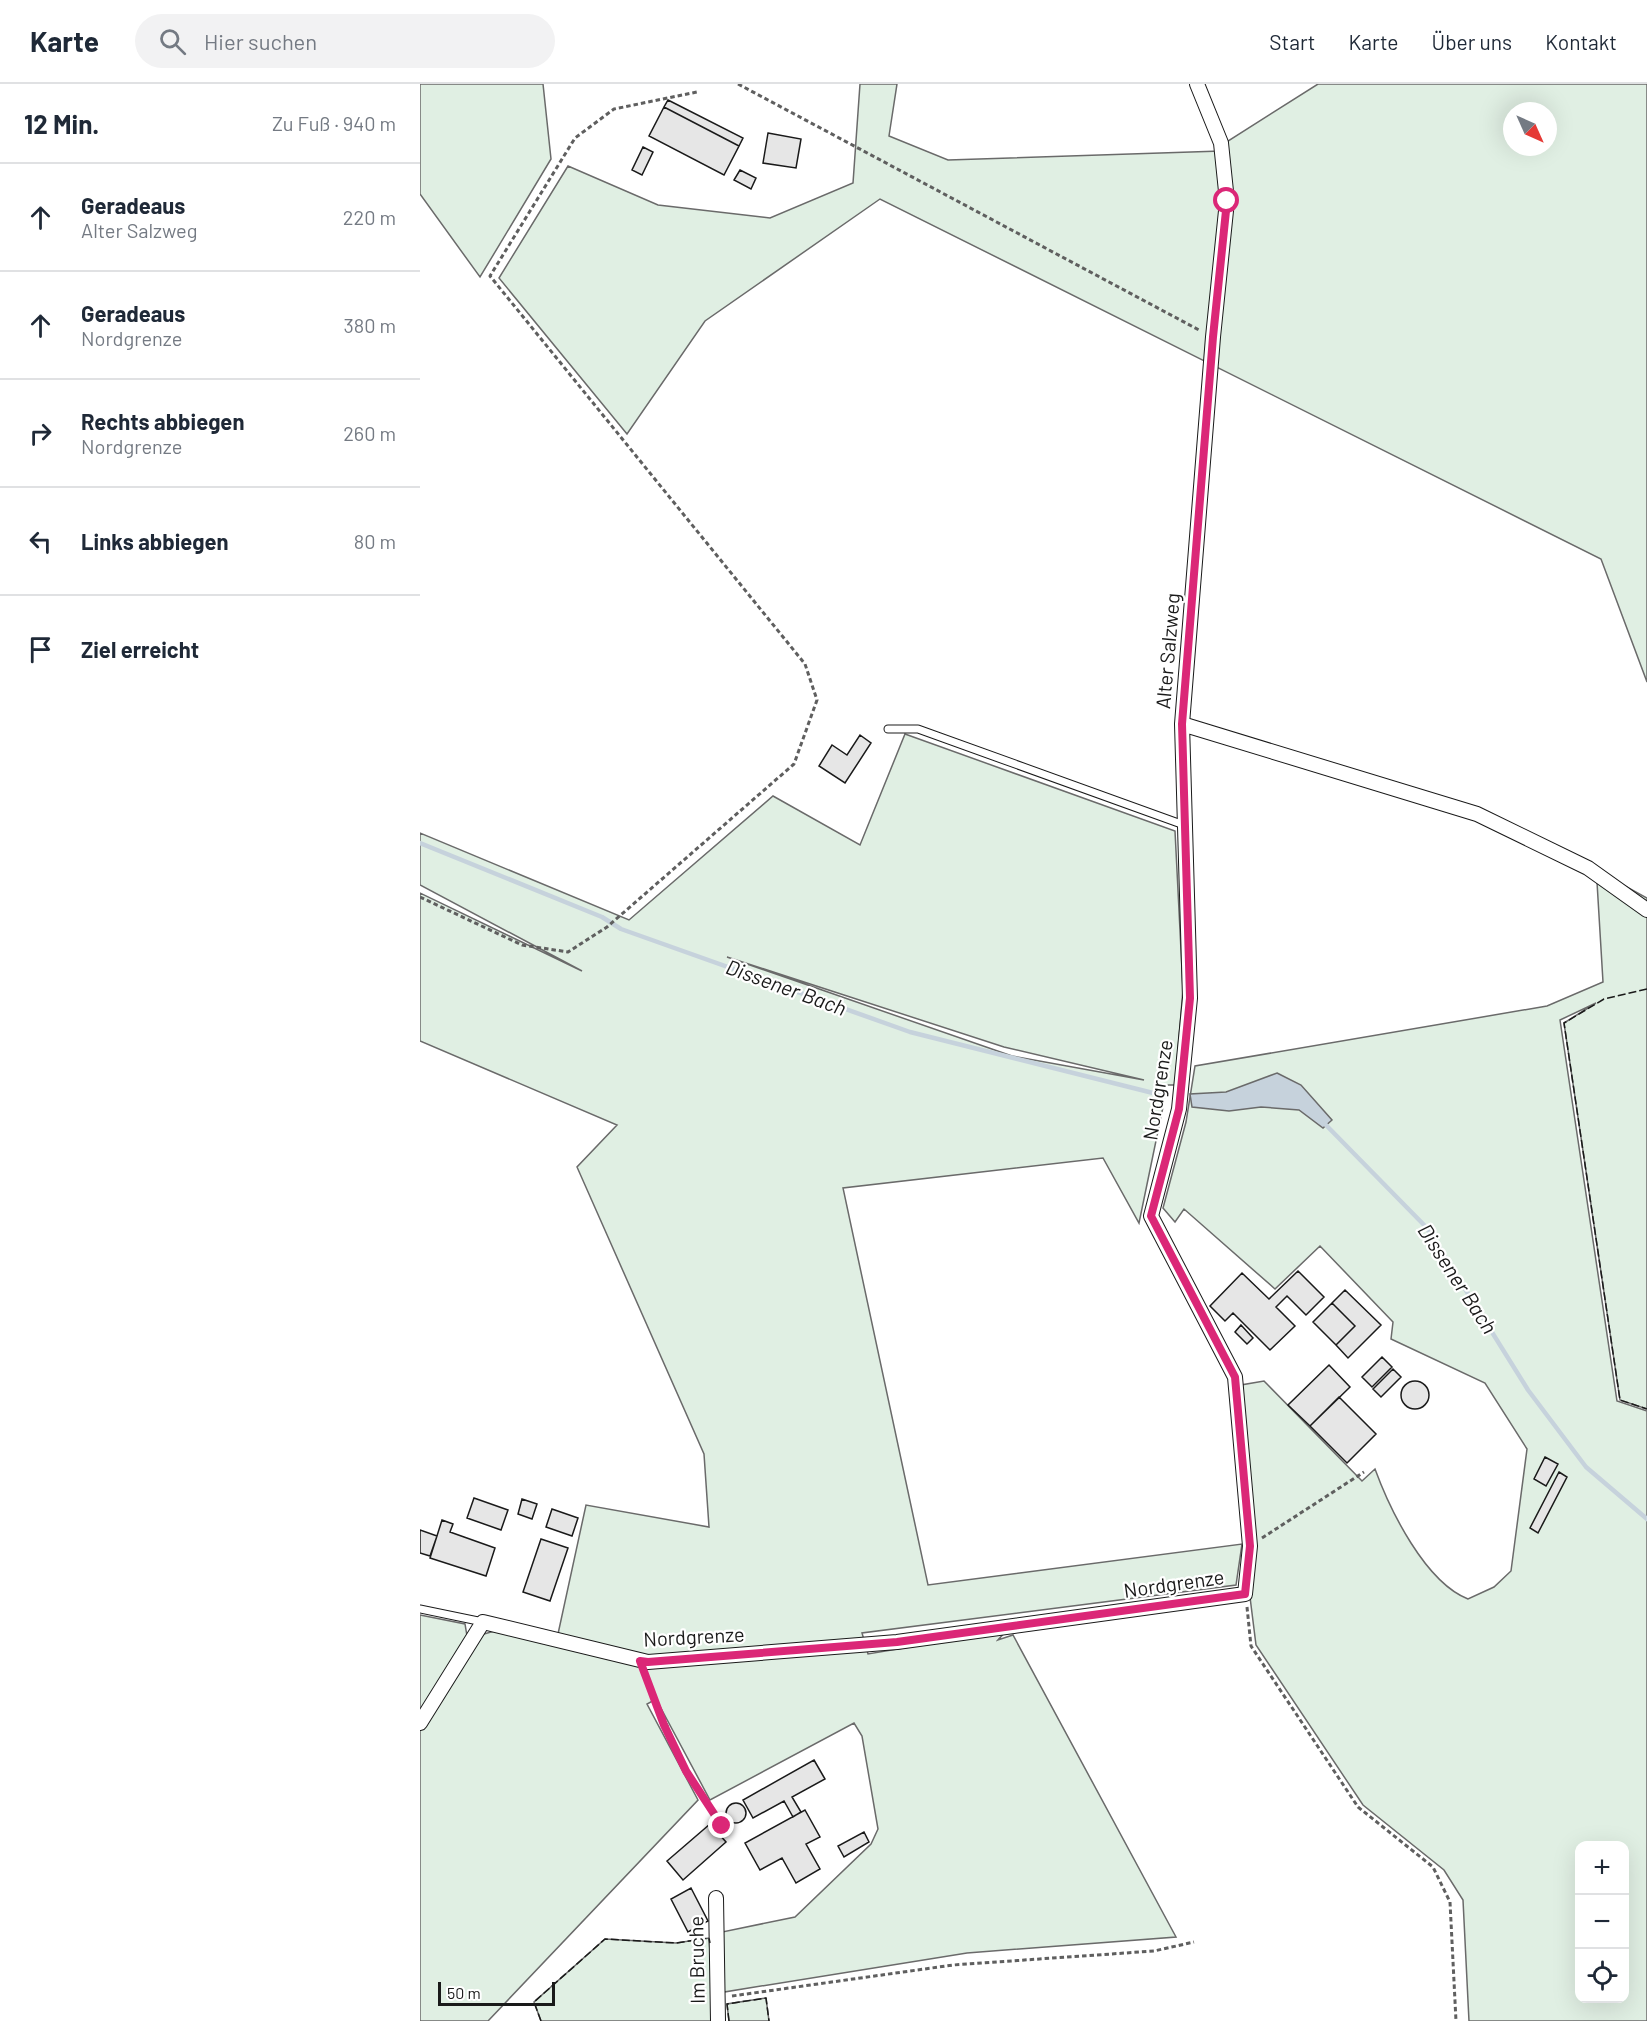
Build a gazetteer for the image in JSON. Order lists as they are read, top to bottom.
{
  "streets": {
    "street": ["Alter Salzweg", "Nordgrenze", "Im Bruche"]
  },
  "crossings": [
    ["Alter Salzweg", "Nordgrenze"]
  ],
  "water": ["Dissener Bach"],
  "scale_bar": "50 m",
  "north": "bottom right",
  "page": {
    "header": "Karte",
    "search": "Hier suchen",
    "nav": [
      "Start",
      "Karte",
      "Über uns",
      "Kontakt"
    ],
    "heading": ["12 Min.", "Zu Fuß · 940 m"],
    "list": [
      ["Geradeaus", "Alter Salzweg", "220 m"],
      ["Geradeaus", "Nordgrenze", "380 m"],
      ["Rechts abbiegen", "Nordgrenze", "260 m"],
      ["Links abbiegen", "80 m"],
      "Ziel erreicht"
    ],
    "map_buttons": ["+", "−"],
    "scale": "50 m"
  }
}
